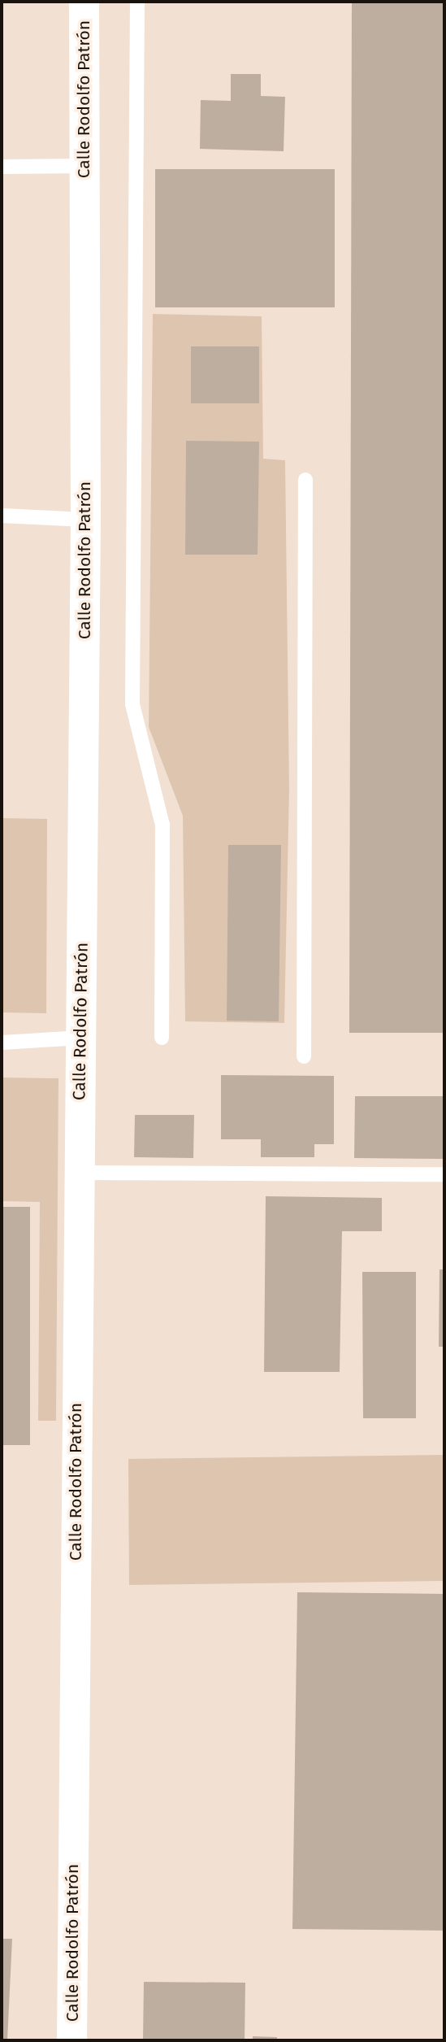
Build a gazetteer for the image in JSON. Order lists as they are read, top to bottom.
{
  "streets": {
    "street": ["Calle Rodolfo Patrón"]
  }
}
